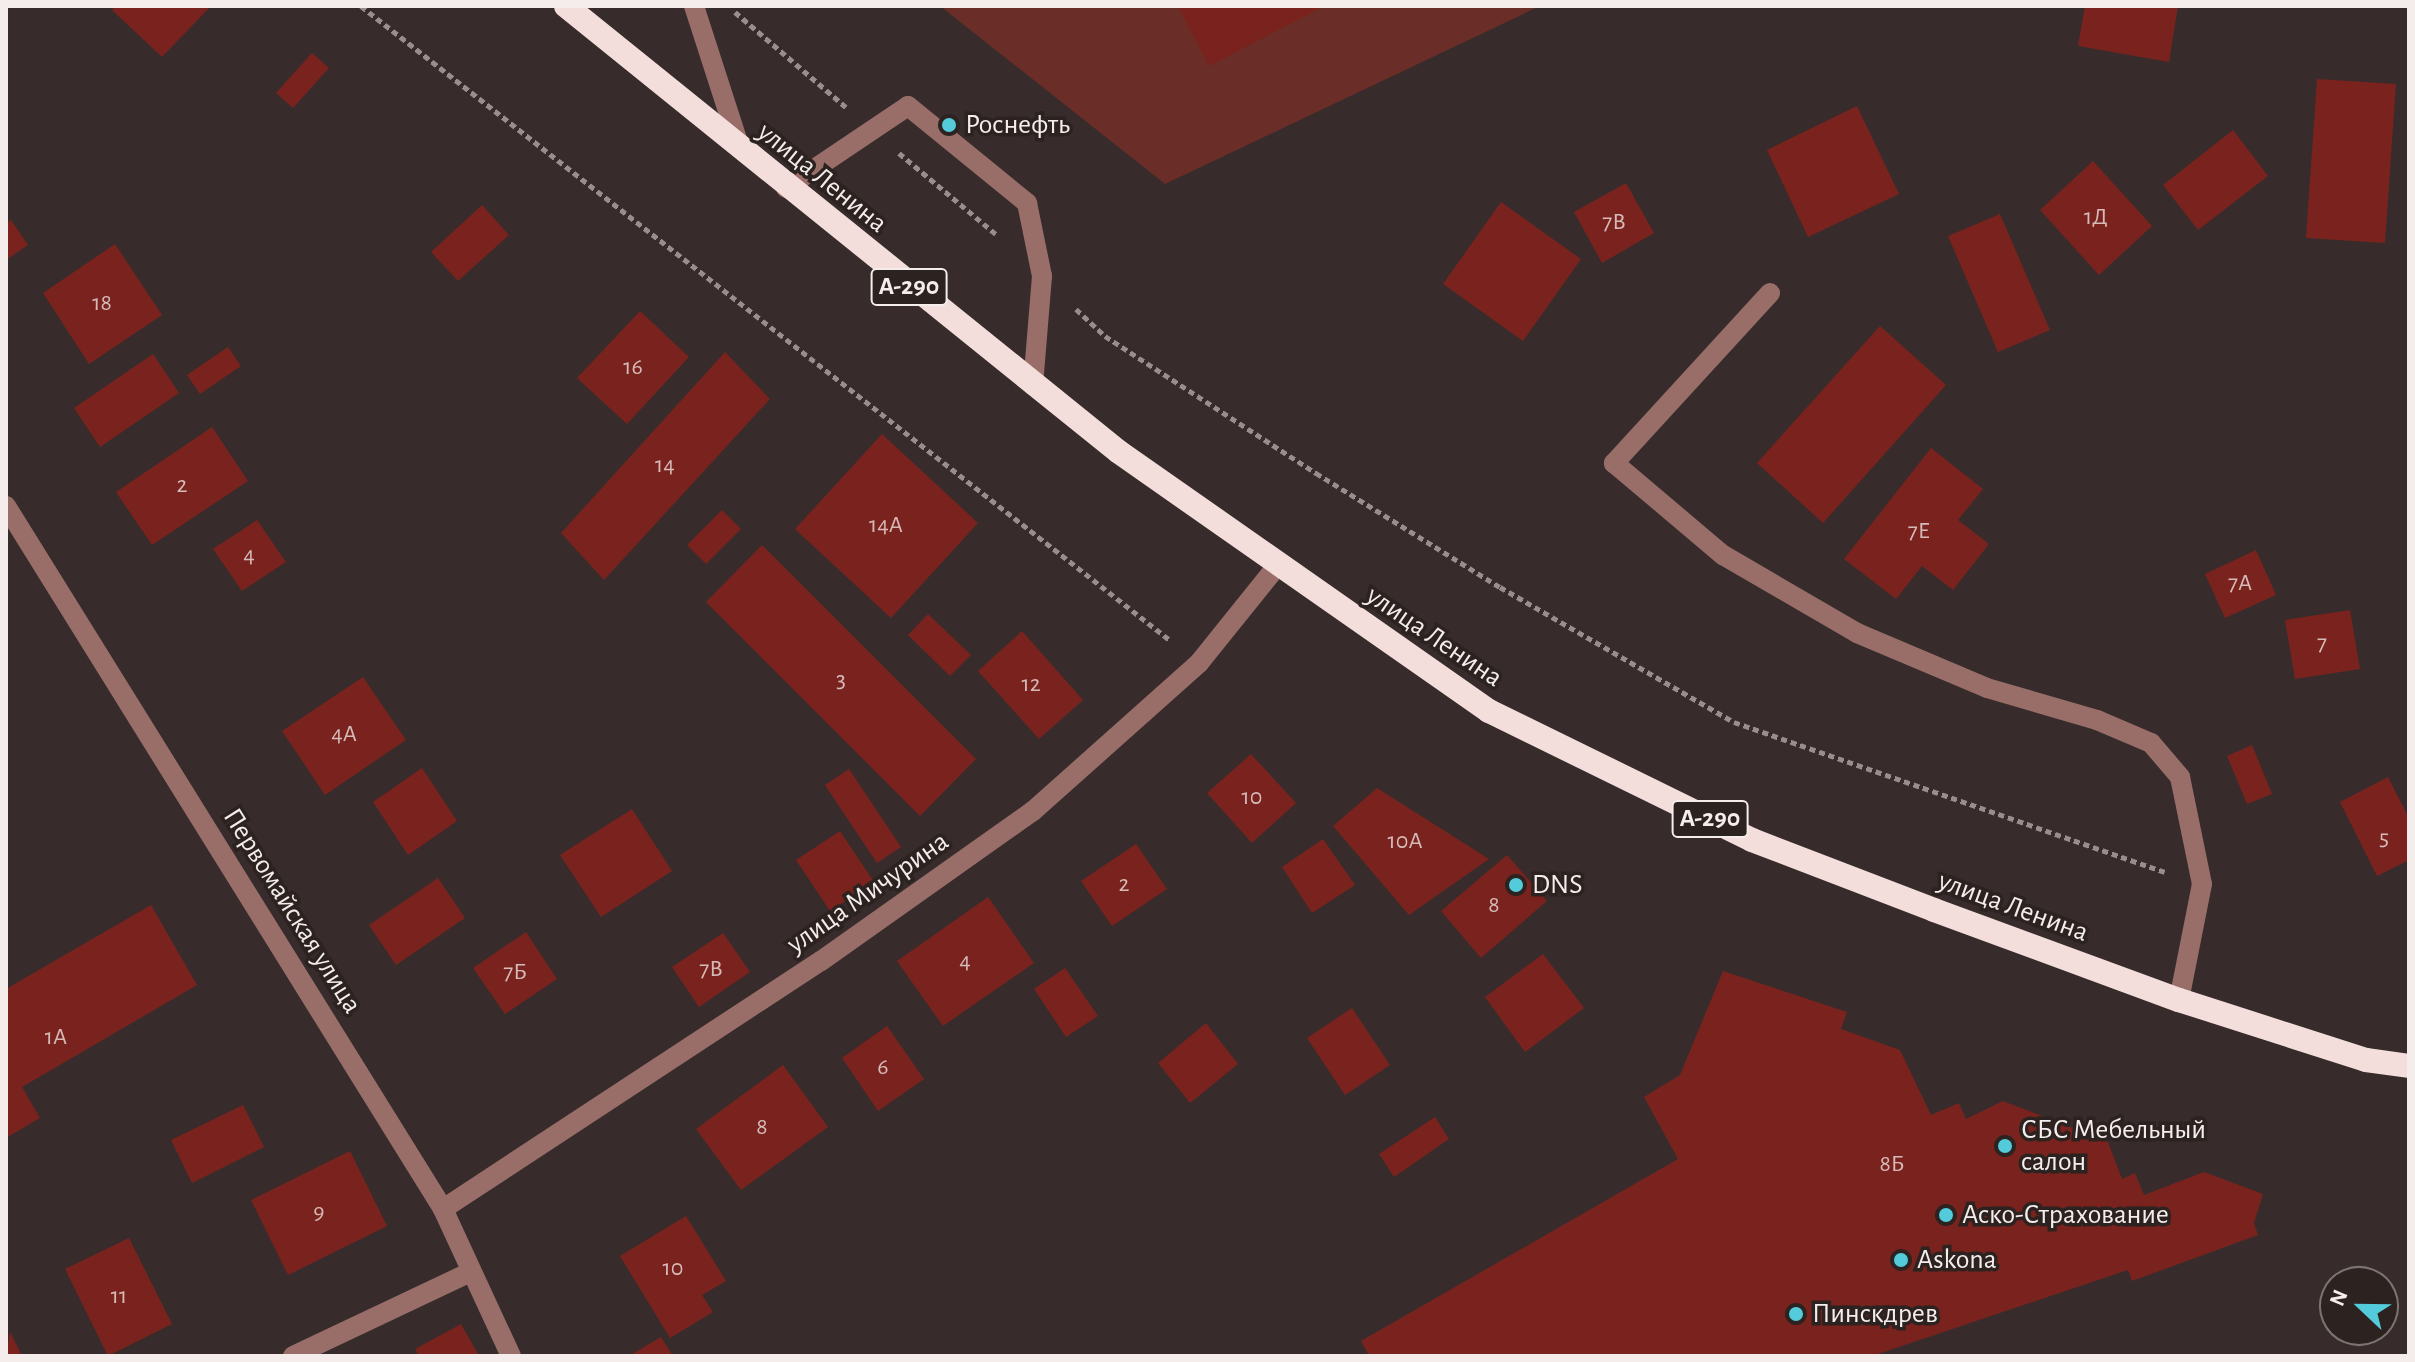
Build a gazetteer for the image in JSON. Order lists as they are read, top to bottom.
{
  "streets": {
    "highway": ["улица Ленина", "А-290"],
    "street": ["улица Мичурина", "Первомайская улица"]
  },
  "crossings": [
    ["улица Ленина", "улица Мичурина"],
    ["улица Мичурина", "Первомайская улица"]
  ],
  "places": [
    "Роснефть",
    "DNS",
    "СБС Мебельный салон",
    "Аско-Страхование",
    "Askona",
    "Пинскдрев"
  ],
  "house_numbers": [
    "1Д",
    "7В",
    "18",
    "16",
    "14",
    "2",
    "14А",
    "7Е",
    "4",
    "7А",
    "7",
    "3",
    "12",
    "4А",
    "10",
    "5",
    "10А",
    "2",
    "8",
    "4",
    "7В",
    "7Б",
    "1А",
    "6",
    "8",
    "8Б",
    "9",
    "10",
    "11"
  ],
  "north": "left"
}
